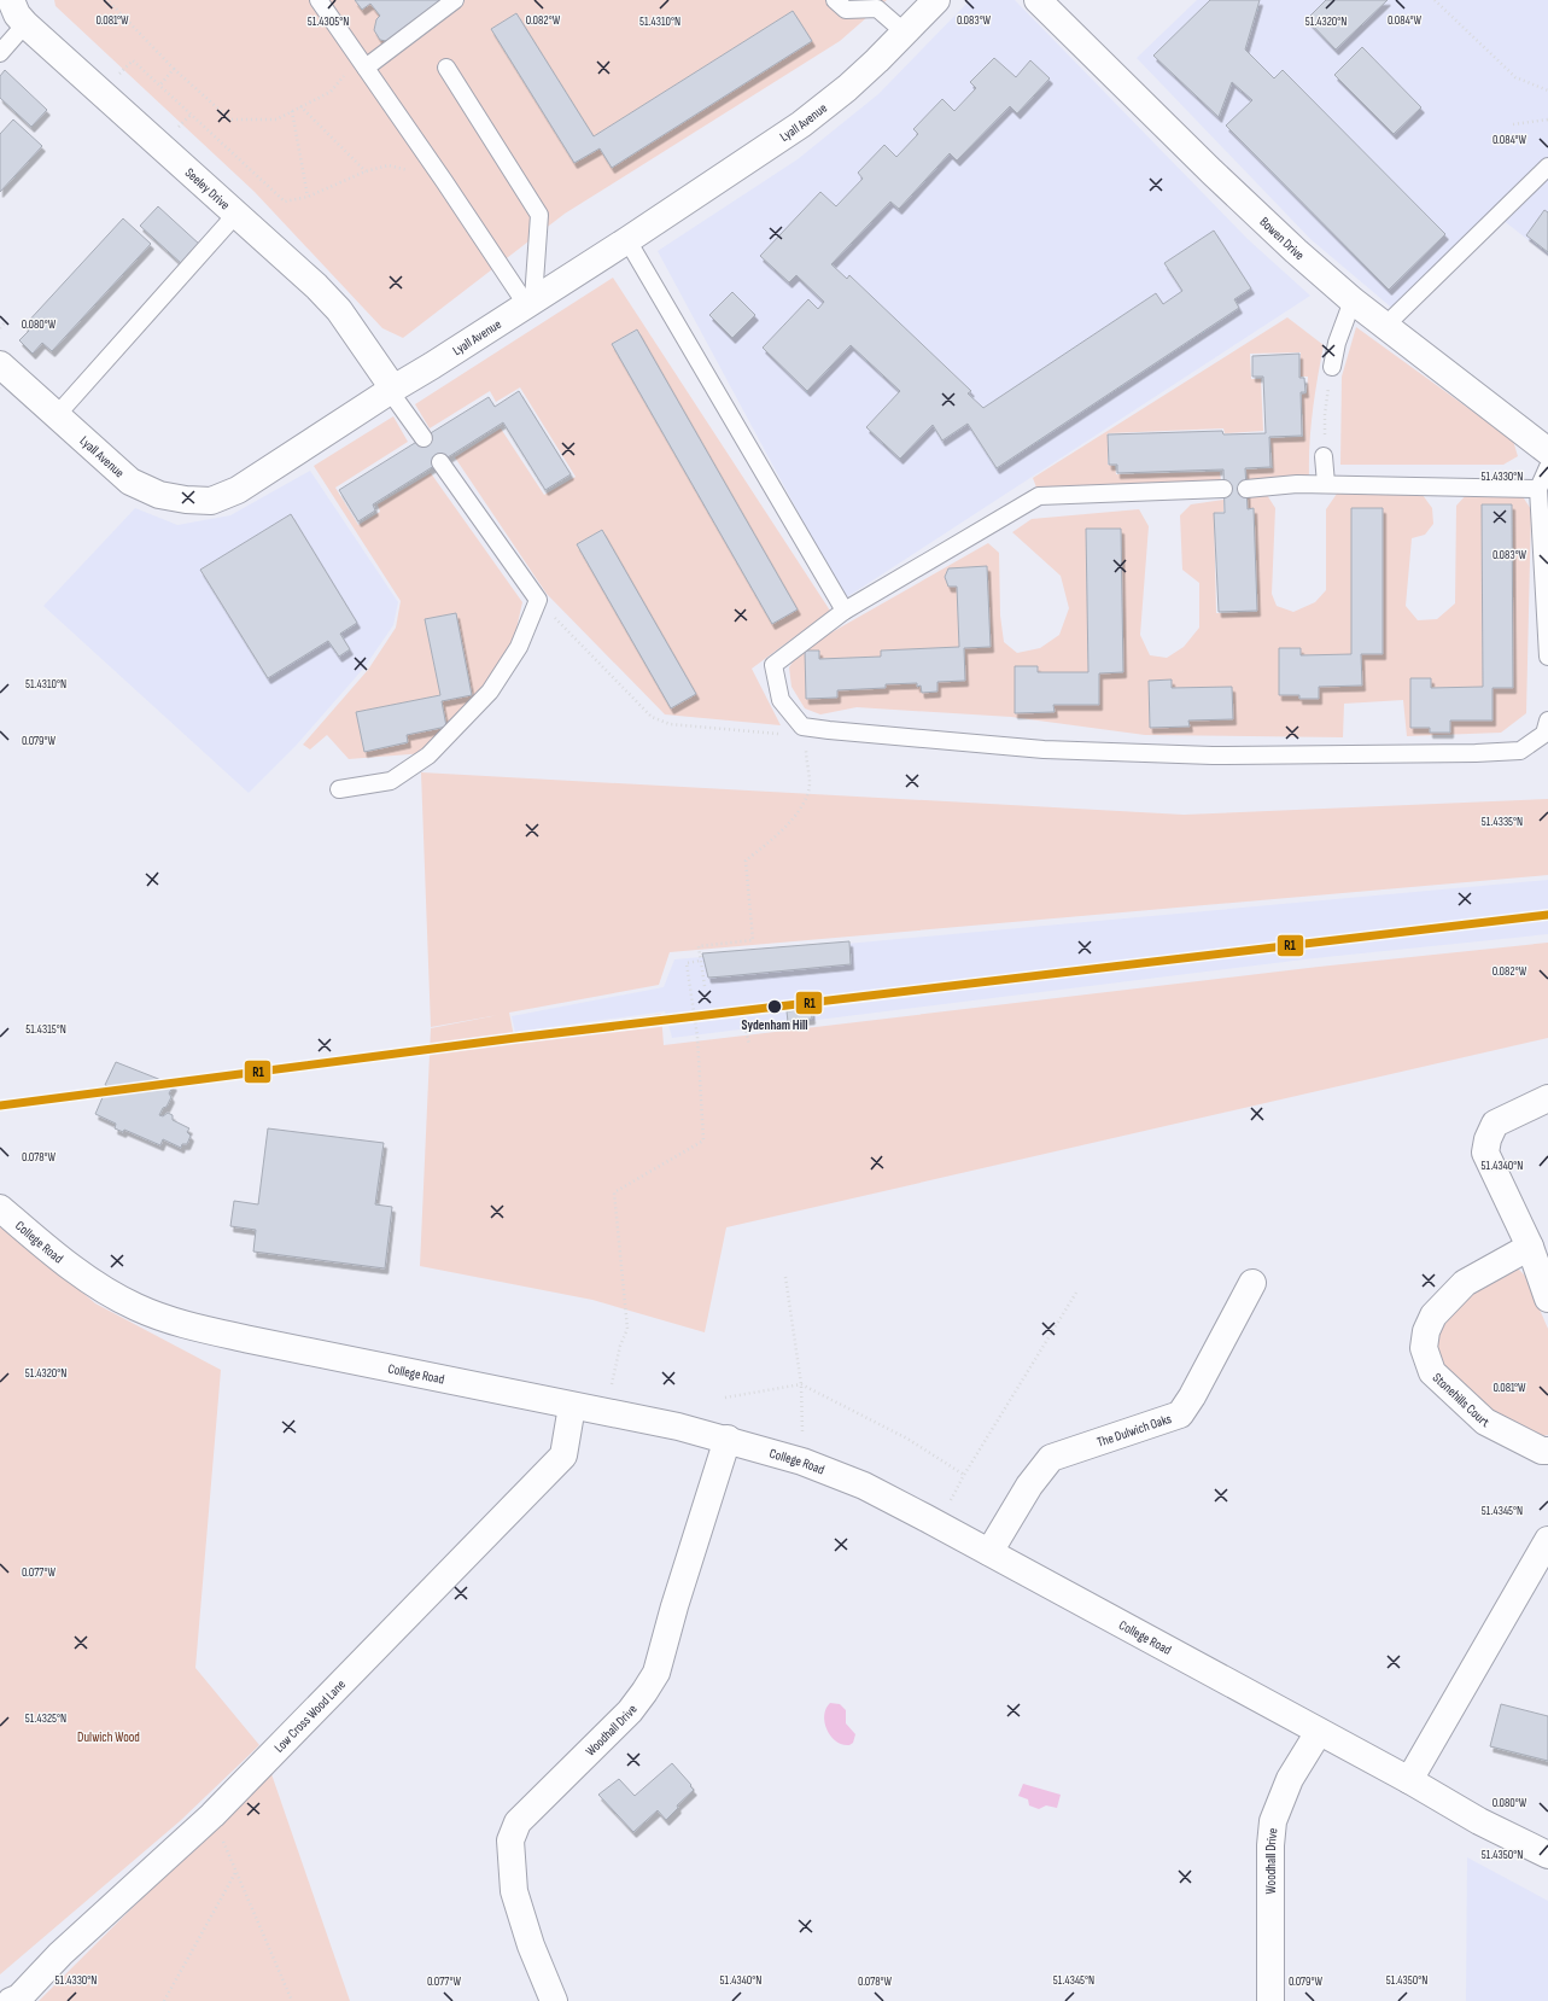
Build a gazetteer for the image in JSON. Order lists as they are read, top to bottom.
{
  "streets": {
    "street": [
      "Lyall Avenue",
      "Seeley Drive",
      "Bowen Drive",
      "College Road",
      "Stonehills Court",
      "The Dulwich Oaks",
      "Low Cross Wood Lane",
      "Woodhall Drive"
    ]
  },
  "crossings": [
    ["Lyall Avenue", "Seeley Drive"],
    ["College Road", "The Dulwich Oaks"],
    ["College Road", "Low Cross Wood Lane"],
    ["College Road", "Woodhall Drive"]
  ],
  "parks": ["Dulwich Wood"],
  "places": ["Sydenham Hill"],
  "lines": ["transit line R1"],
  "coordinates": [
    "0.081°W",
    "0.082°W",
    "0.083°W",
    "0.084°W",
    "51.4305°N",
    "51.4310°N",
    "51.4320°N",
    "0.080°W",
    "51.4330°N",
    "0.079°W",
    "51.4335°N",
    "51.4315°N",
    "0.078°W",
    "51.4340°N",
    "51.4345°N",
    "0.077°W",
    "51.4325°N",
    "51.4350°N"
  ]
}
